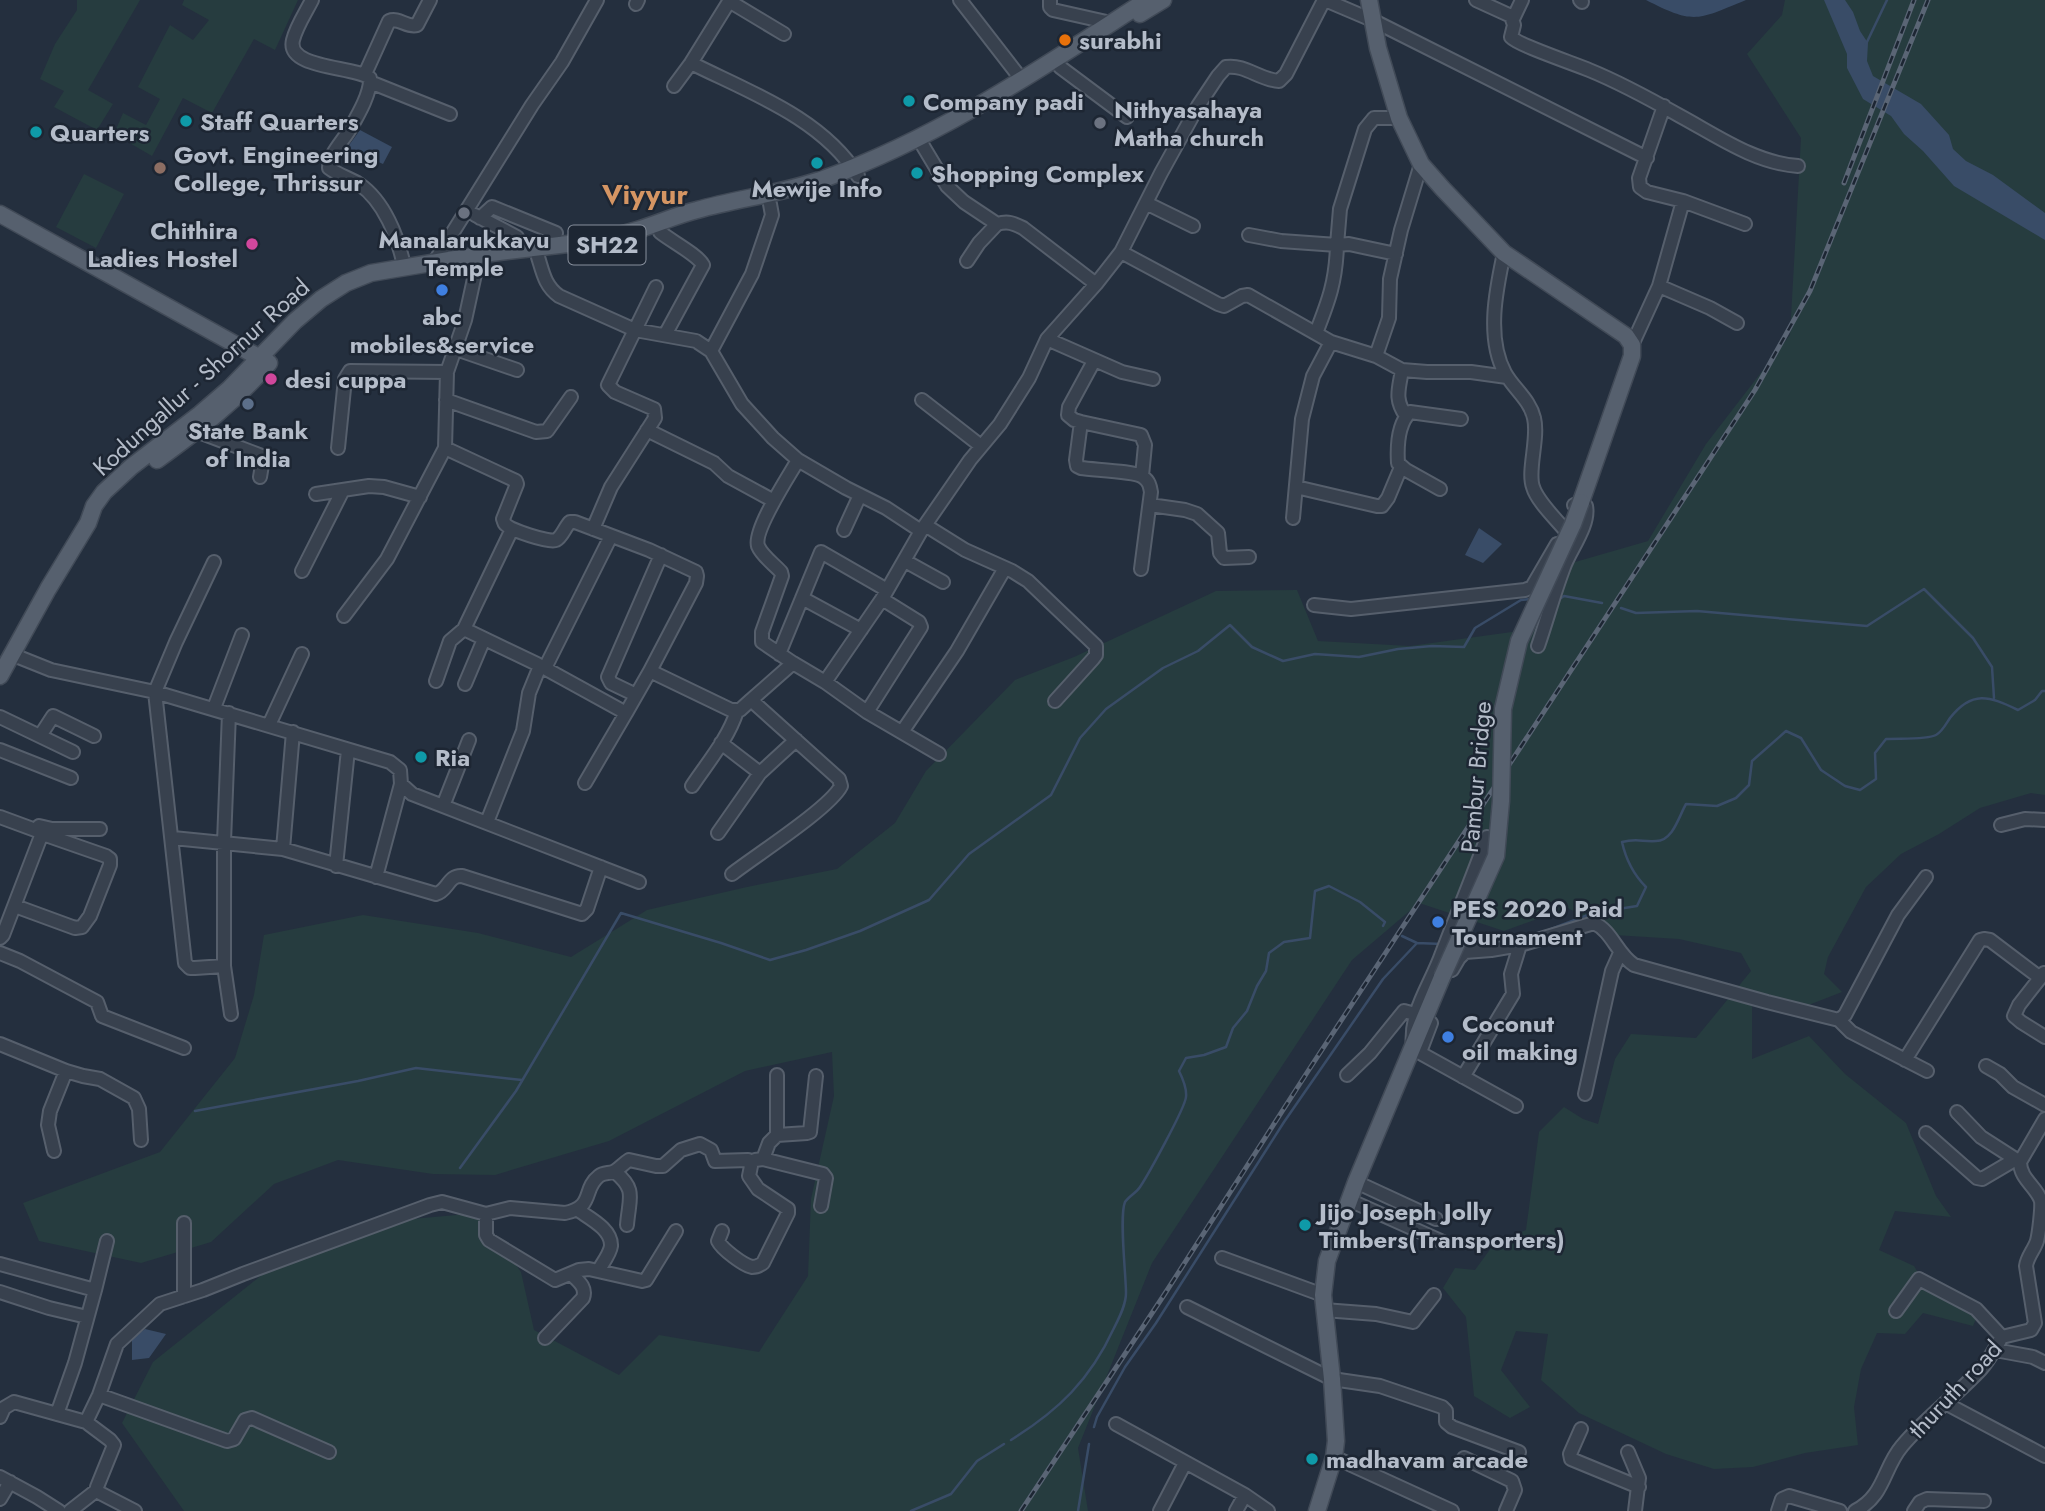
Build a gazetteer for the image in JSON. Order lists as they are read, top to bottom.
{
  "streets": {
    "main road": ["SH22", "Kodungallur - Shornur Road", "Pambur Bridge"],
    "street": ["thuruth road"]
  },
  "crossings": [
    ["SH22", "Kodungallur - Shornur Road"]
  ],
  "districts": ["Viyyur"],
  "places": [
    "surabhi",
    "Company padi",
    "Staff Quarters",
    "Nithyasahaya Matha church",
    "Quarters",
    "Mewije Info",
    "Govt. Engineering College, Thrissur",
    "Shopping Complex",
    "Manalarukkavu Temple",
    "Chithira Ladies Hostel",
    "abc mobiles&service",
    "desi cuppa",
    "State Bank of India",
    "Ria",
    "PES 2020 Paid Tournament",
    "Coconut oil making",
    "Jijo Joseph Jolly Timbers(Transporters)",
    "madhavam arcade"
  ]
}
